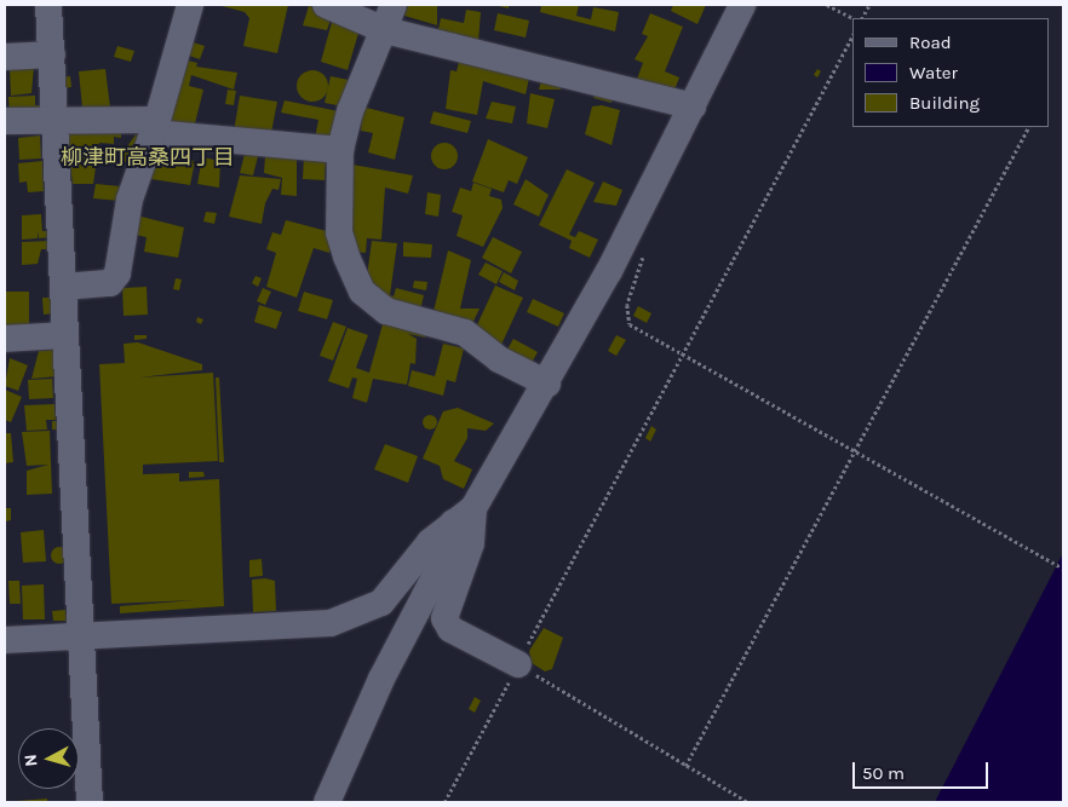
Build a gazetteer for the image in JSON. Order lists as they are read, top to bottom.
{
  "districts": ["柳津町高桑四丁目"],
  "legend": ["Road", "Water", "Building"],
  "scale_bar": "50 m",
  "north": "left"
}
